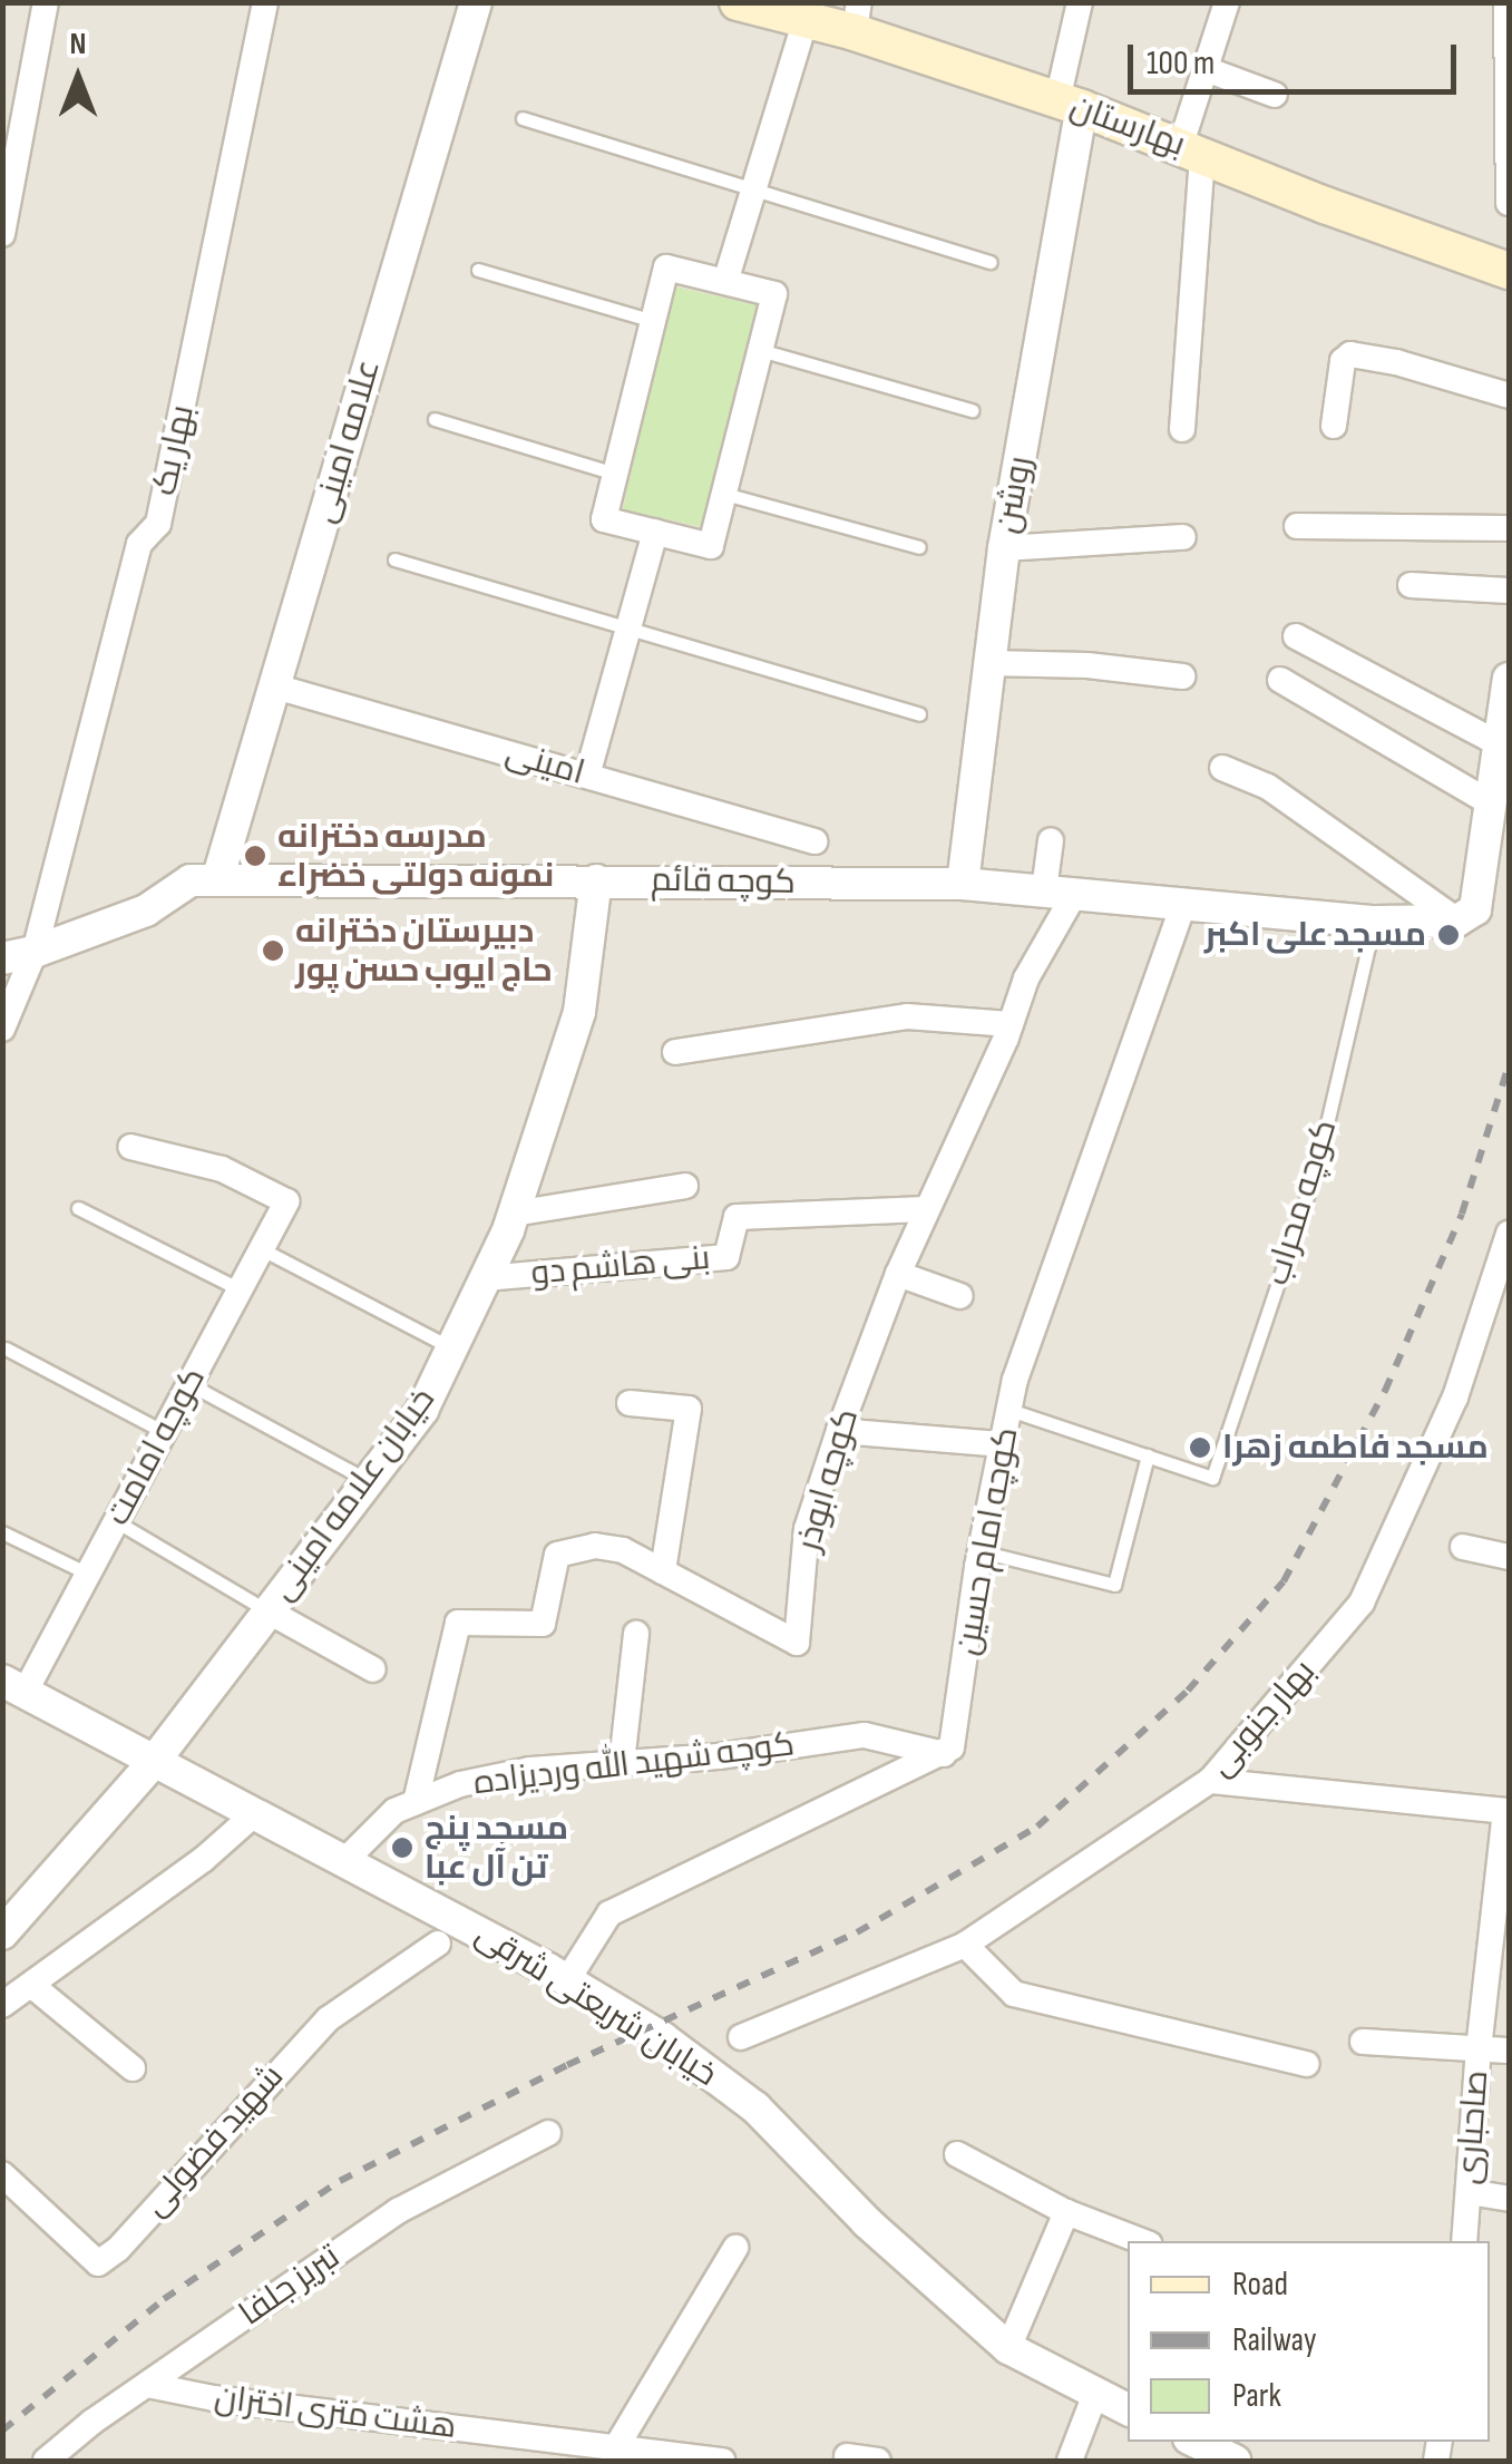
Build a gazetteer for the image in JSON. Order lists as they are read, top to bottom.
{
  "streets": {
    "main road": ["بهارستان"],
    "street": [
      "علامه امینی",
      "بهار یک",
      "روشن",
      "امینی",
      "کوچه قائم",
      "بنی هاشم دو",
      "کوچه امامت",
      "کوچه ابوذر",
      "خیابان علامه امینی",
      "کوچه امام حسین",
      "بهار جنوبی",
      "کوچه شهید الله وردیزاده",
      "خیابان شریعتی شرقی",
      "صاحباری",
      "شهید فضولی",
      "تبریز جلفا",
      "هشت متری اختران"
    ],
    "lane": ["کوچه محراب"]
  },
  "crossings": [
    ["بهارستان", "روشن"],
    ["علامه امینی", "امینی"],
    ["علامه امینی", "کوچه قائم"],
    ["بهار یک", "کوچه قائم"],
    ["روشن", "کوچه قائم"],
    ["کوچه قائم", "کوچه محراب"],
    ["کوچه قائم", "کوچه ابوذر"],
    ["کوچه قائم", "خیابان علامه امینی"],
    ["کوچه قائم", "کوچه امام حسین"],
    ["بنی هاشم دو", "کوچه ابوذر"],
    ["بنی هاشم دو", "خیابان علامه امینی"],
    ["کوچه امامت", "خیابان شریعتی شرقی"],
    ["کوچه ابوذر", "کوچه شهید الله وردیزاده"],
    ["خیابان علامه امینی", "خیابان شریعتی شرقی"],
    ["کوچه امام حسین", "کوچه شهید الله وردیزاده"],
    ["کوچه شهید الله وردیزاده", "خیابان شریعتی شرقی"],
    ["تبریز جلفا", "هشت متری اختران"]
  ],
  "places": [
    "مدرسه دخترانه نمونه دولتی خضراء",
    "مسجد علی اکبر",
    "دبیرستان دخترانه حاج ایوب حسن پور",
    "مسجد فاطمه زهرا",
    "مسجد پنج تن آل عبا"
  ],
  "legend": ["Road", "Railway", "Park"],
  "scale_bar": "100 m",
  "north": "top"
}
